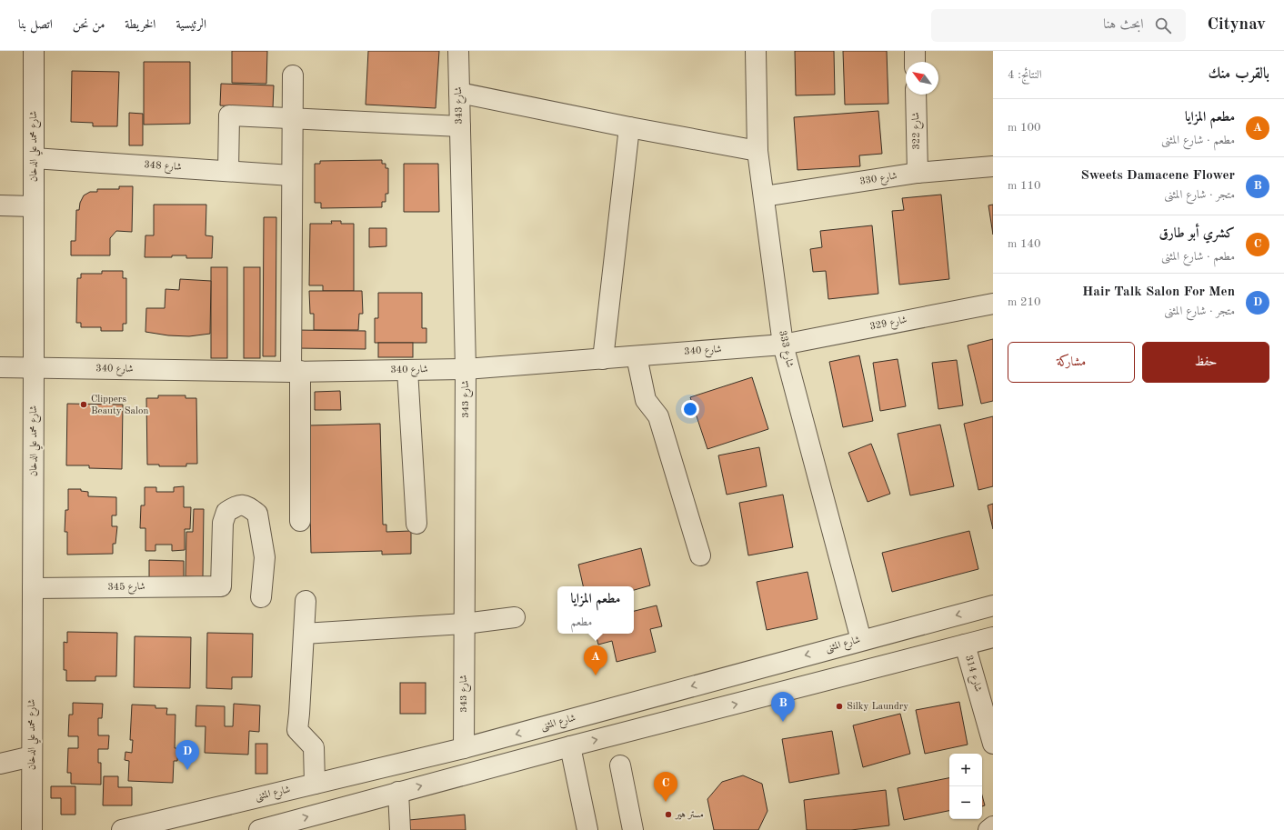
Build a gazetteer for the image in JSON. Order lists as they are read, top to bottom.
{
  "streets": {
    "street": [
      "شارع 343",
      "شارع 322",
      "شارع محمد علي الدخان",
      "شارع 348",
      "شارع 330",
      "شارع 329",
      "شارع 333",
      "شارع 340",
      "شارع 345",
      "شارع المثنى",
      "شارع 314"
    ]
  },
  "crossings": [
    ["شارع 343", "شارع 340"],
    ["شارع 343", "شارع المثنى"],
    ["شارع 322", "شارع 330"],
    ["شارع محمد علي الدخان", "شارع 348"],
    ["شارع محمد علي الدخان", "شارع 340"],
    ["شارع محمد علي الدخان", "شارع 345"],
    ["شارع 330", "شارع 333"],
    ["شارع 329", "شارع 333"],
    ["شارع 329", "شارع 340"],
    ["شارع 333", "شارع 340"],
    ["شارع 333", "شارع المثنى"]
  ],
  "places": ["Clippers Beauty Salon", "Silky Laundry", "مستر هير"],
  "north": "top left",
  "page": {
    "header": "Citynav",
    "search": "ابحث هنا",
    "nav": [
      "الرئيسية",
      "الخريطة",
      "من نحن",
      "اتصل بنا"
    ],
    "heading": ["بالقرب منك", "النتائج: 4"],
    "list": [
      {
        "mark": "A",
        "name": "مطعم المزايا",
        "note": "مطعم · شارع المثنى",
        "value": "100 m"
      },
      {
        "mark": "B",
        "name": "Sweets Damacene Flower",
        "note": "متجر · شارع المثنى",
        "value": "110 m"
      },
      {
        "mark": "C",
        "name": "كشري أبو طارق",
        "note": "مطعم · شارع المثنى",
        "value": "140 m"
      },
      {
        "mark": "D",
        "name": "Hair Talk Salon For Men",
        "note": "متجر · شارع المثنى",
        "value": "210 m"
      }
    ],
    "buttons": ["حفظ", "مشاركة"],
    "popup": ["مطعم المزايا", "مطعم"],
    "pins": [
      "A",
      "B",
      "D",
      "C"
    ],
    "map_buttons": ["+", "−"]
  }
}
